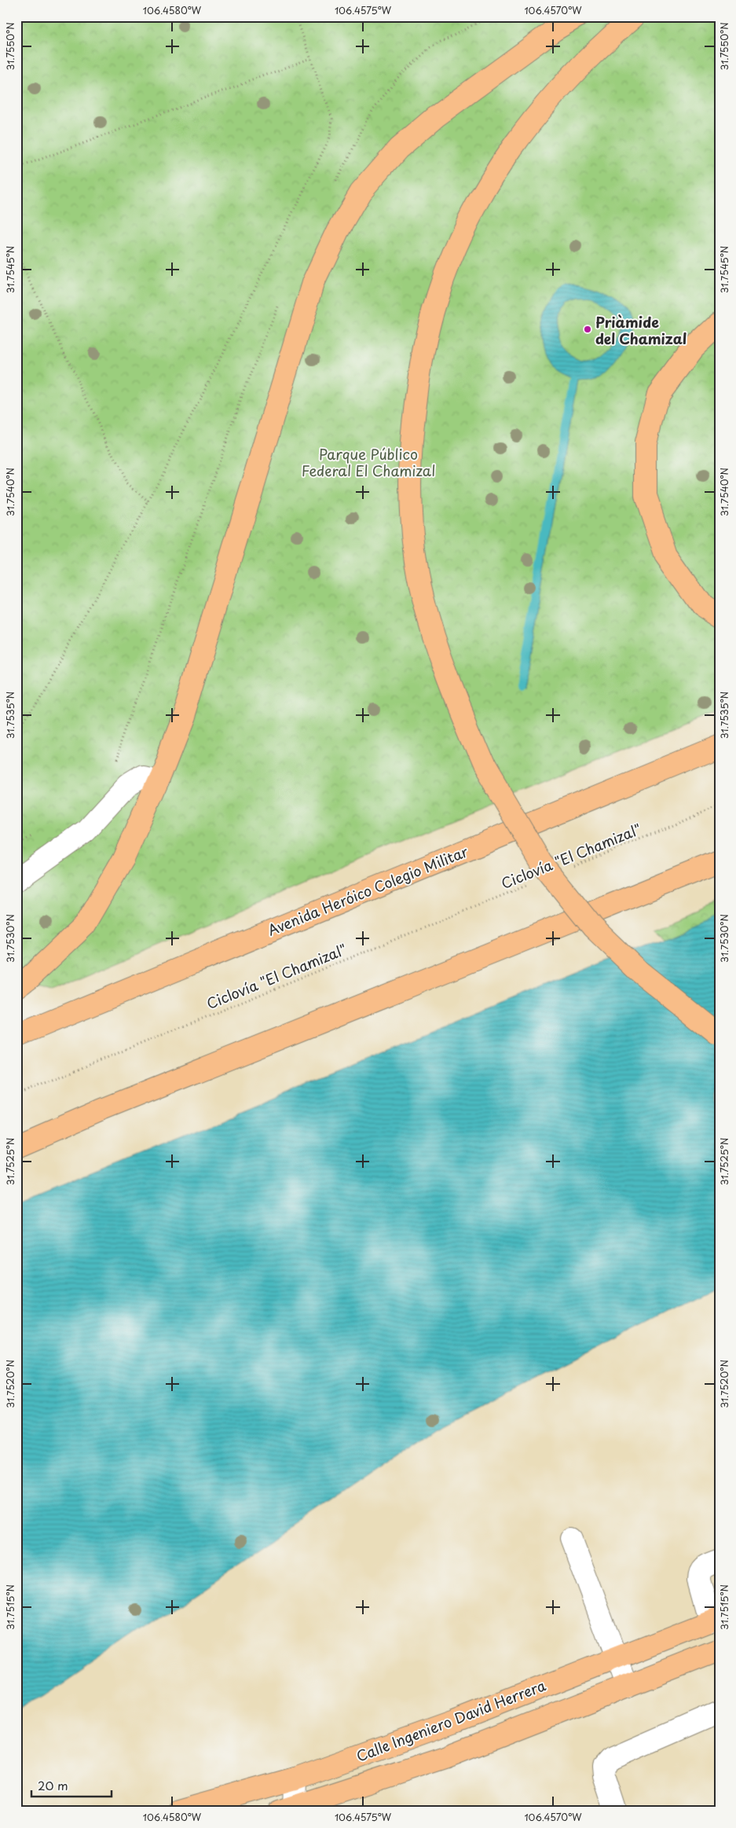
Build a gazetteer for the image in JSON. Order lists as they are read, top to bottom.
{
  "streets": {
    "main road": ["Avenida Heróico Colegio Militar", "Calle Ingeniero David Herrera"],
    "path": ["Ciclovía \"El Chamizal\""]
  },
  "parks": ["Parque Público Federal El Chamizal"],
  "places": ["Priàmide del Chamizal"],
  "scale_bar": "20 m",
  "coordinates": [
    "106.4580°W",
    "106.4575°W",
    "106.4570°W",
    "31.7550°N",
    "31.7545°N",
    "31.7540°N",
    "31.7535°N",
    "31.7530°N",
    "31.7525°N",
    "31.7520°N",
    "31.7515°N"
  ]
}
